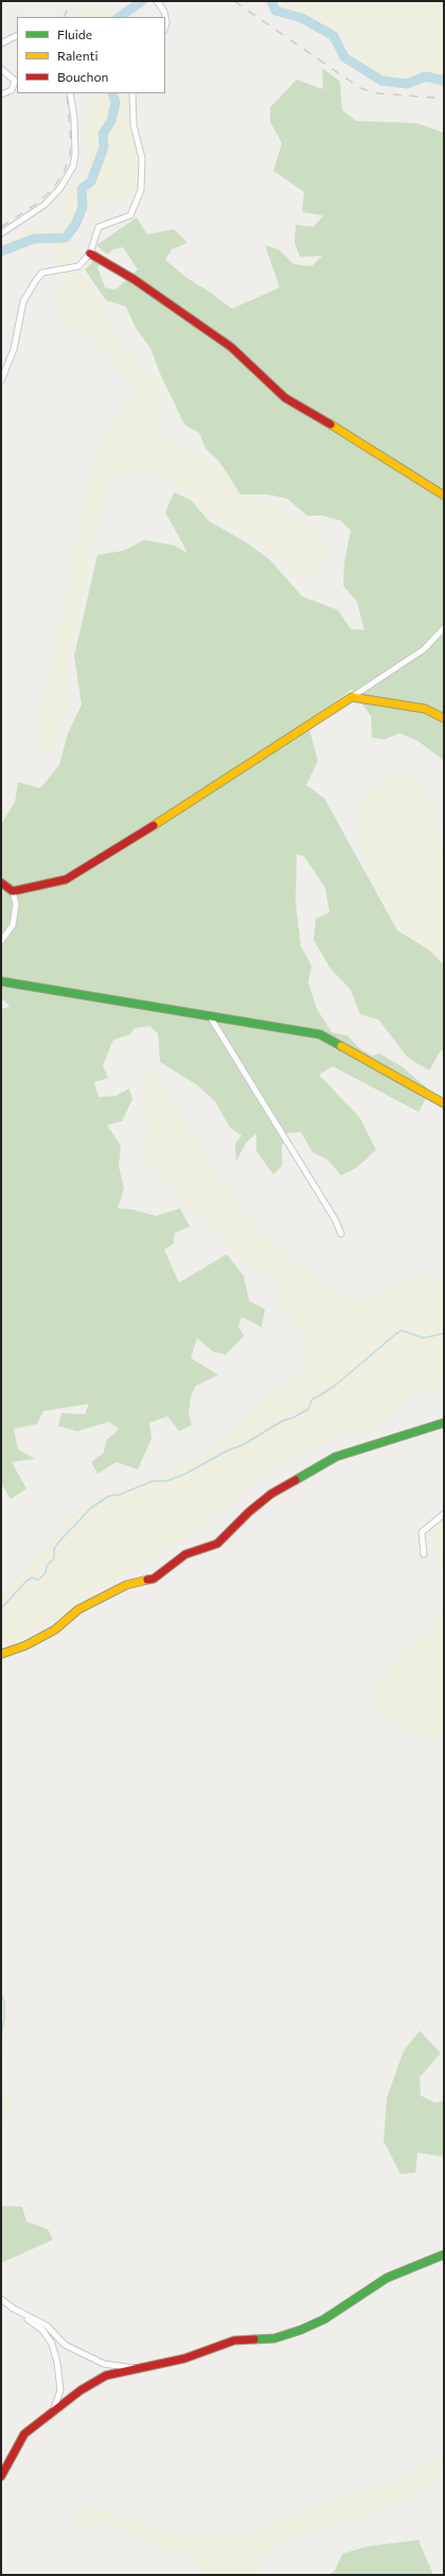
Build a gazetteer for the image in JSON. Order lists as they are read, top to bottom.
{
  "legend": ["Fluide", "Ralenti", "Bouchon"]
}
